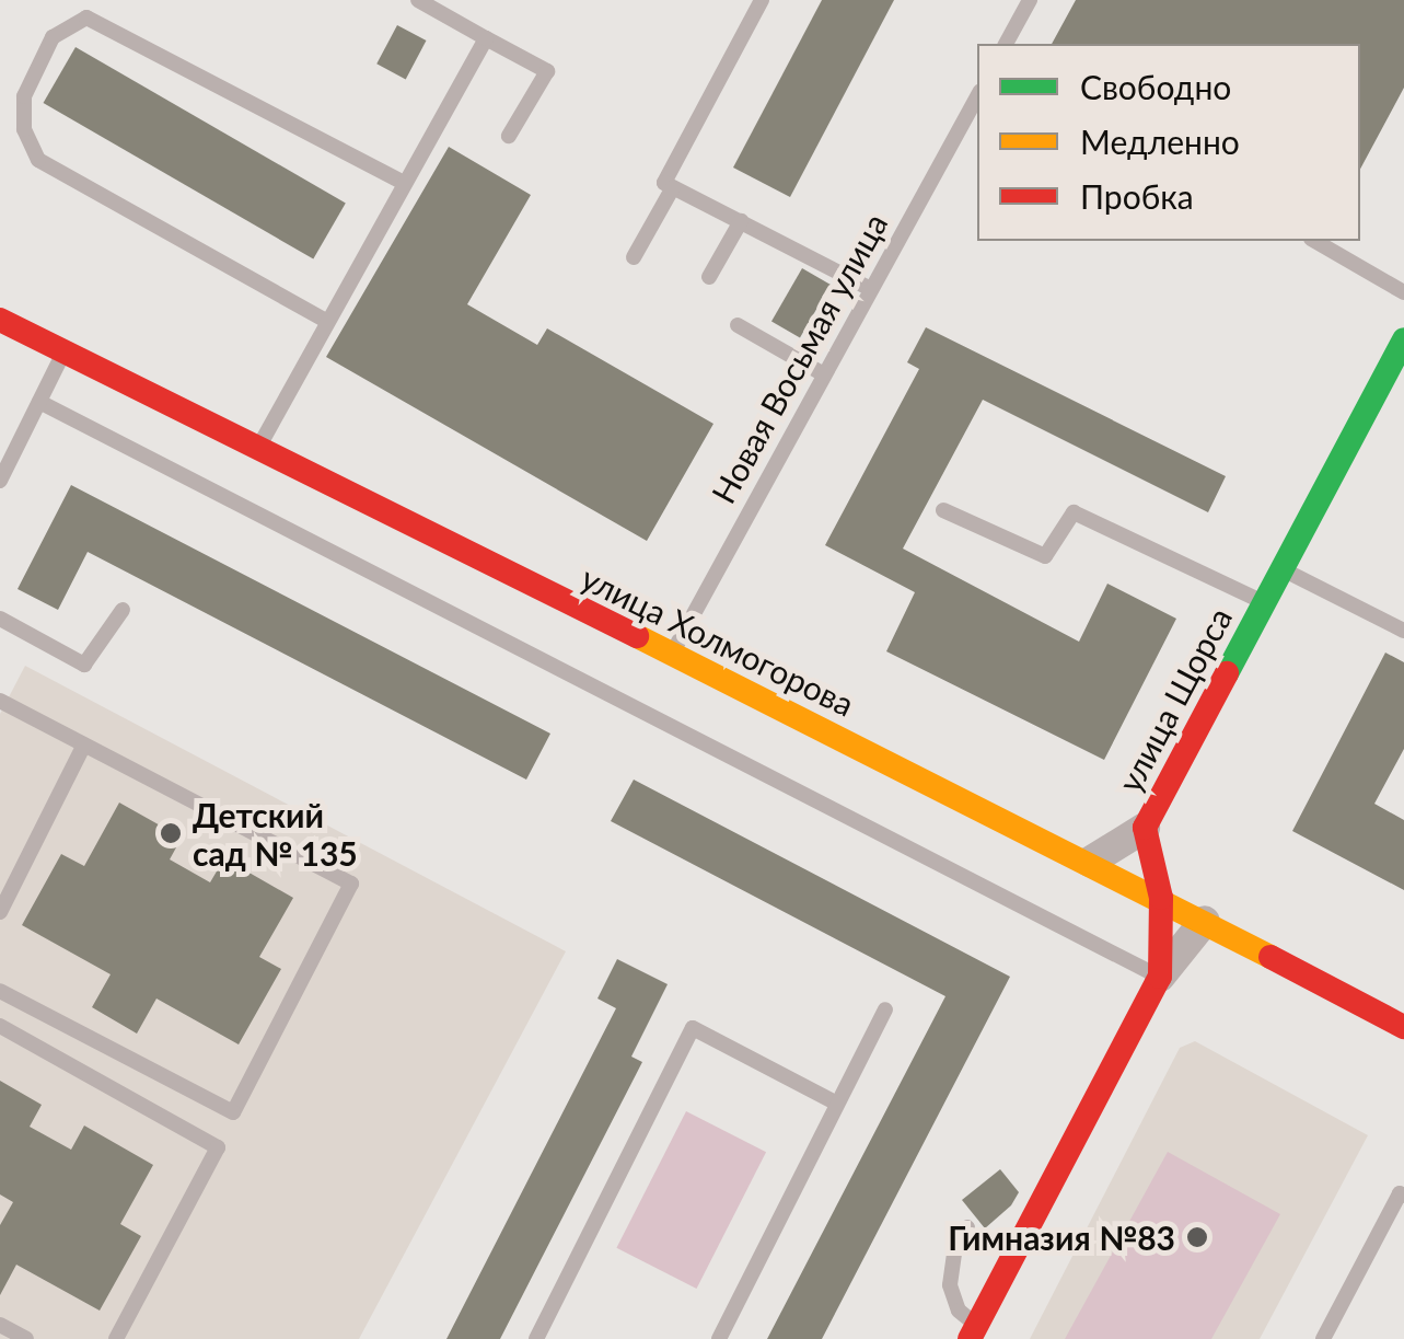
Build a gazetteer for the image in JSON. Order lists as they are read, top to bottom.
{
  "streets": {
    "main road": ["улица Холмогорова", "улица Щорса"],
    "lane": ["Новая Восьмая улица"]
  },
  "crossings": [
    ["Новая Восьмая улица", "улица Холмогорова"],
    ["улица Холмогорова", "улица Щорса"]
  ],
  "places": ["Детский сад № 135", "Гимназия №83"],
  "legend": ["Свободно", "Медленно", "Пробка"]
}
